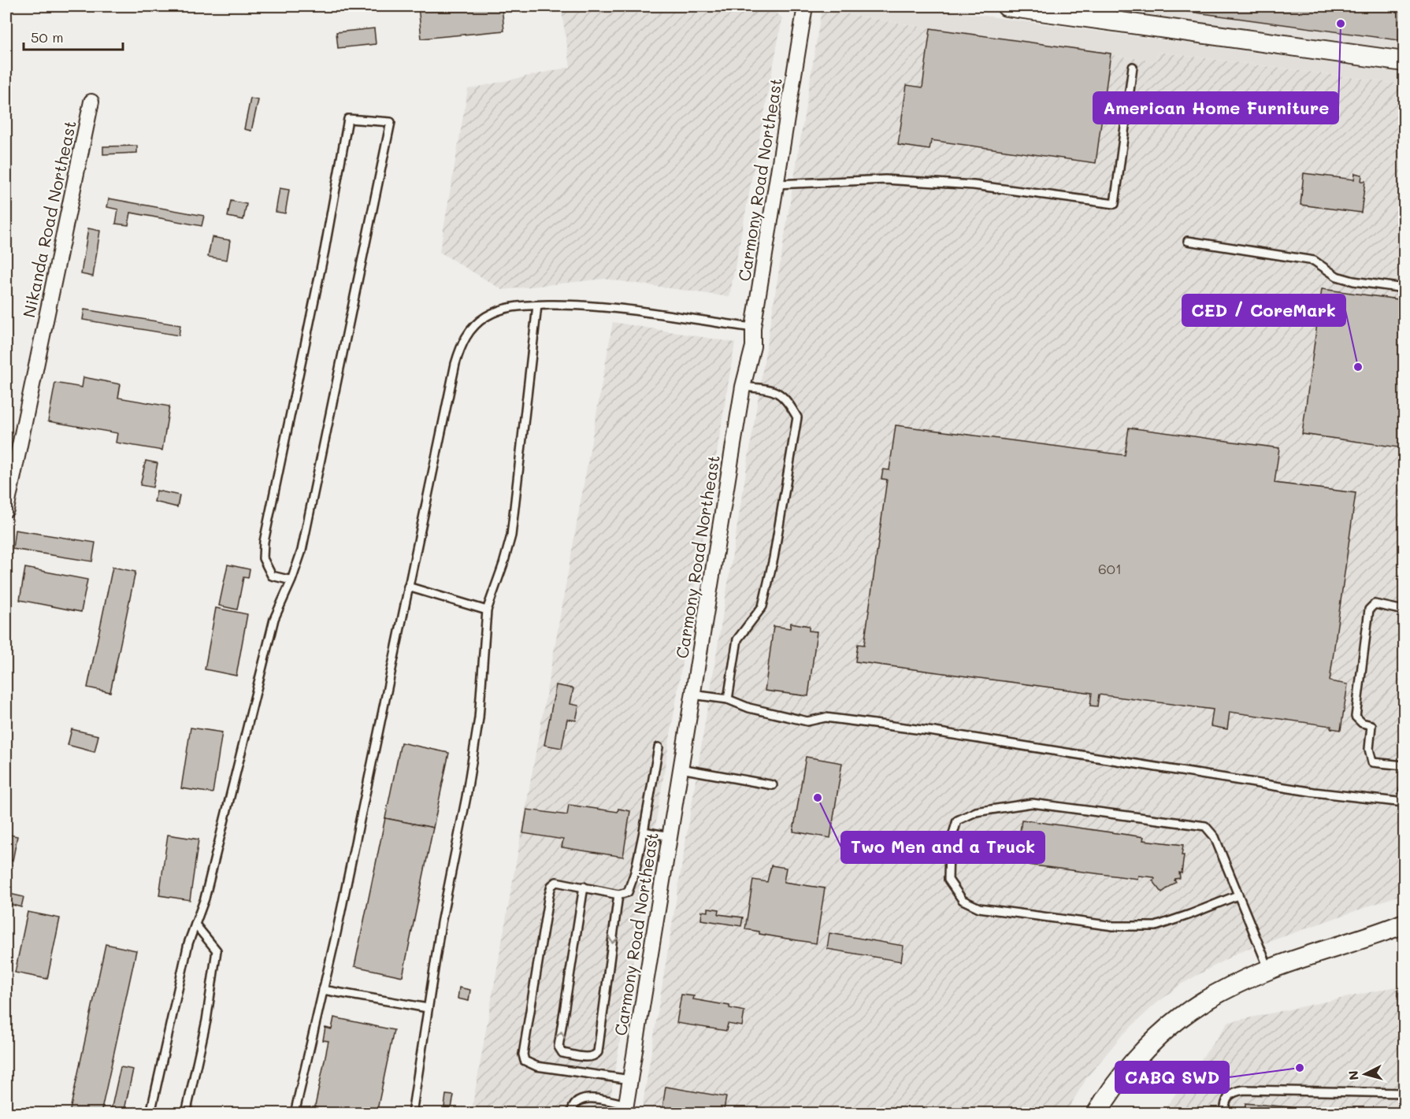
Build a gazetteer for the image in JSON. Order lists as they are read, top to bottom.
{
  "streets": {
    "street": ["Carmony Road Northeast", "Nikanda Road Northeast"]
  },
  "places": [
    "American Home Furniture",
    "CED / CoreMark",
    "Two Men and a Truck",
    "CABQ SWD"
  ],
  "house_numbers": ["601"],
  "scale_bar": "50 m",
  "north": "left"
}
